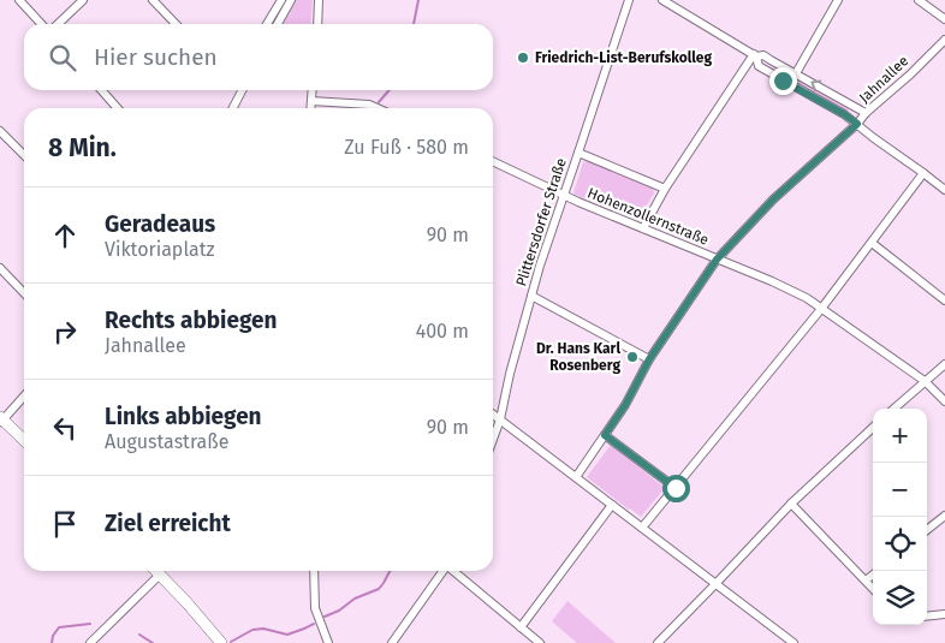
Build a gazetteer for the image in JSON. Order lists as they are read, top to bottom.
{
  "streets": {
    "street": ["Jahnallee", "Hohenzollernstraße", "Plittersdorfer Straße"]
  },
  "crossings": [
    ["Jahnallee", "Hohenzollernstraße"],
    ["Hohenzollernstraße", "Plittersdorfer Straße"]
  ],
  "places": ["Friedrich-List-Berufskolleg", "Dr. Hans Karl Rosenberg"],
  "page": {
    "search": "Hier suchen",
    "heading": ["8 Min.", "Zu Fuß · 580 m"],
    "list": [
      ["Geradeaus", "Viktoriaplatz", "90 m"],
      ["Rechts abbiegen", "Jahnallee", "400 m"],
      ["Links abbiegen", "Augustastraße", "90 m"],
      "Ziel erreicht"
    ],
    "map_buttons": ["+", "−"]
  }
}
